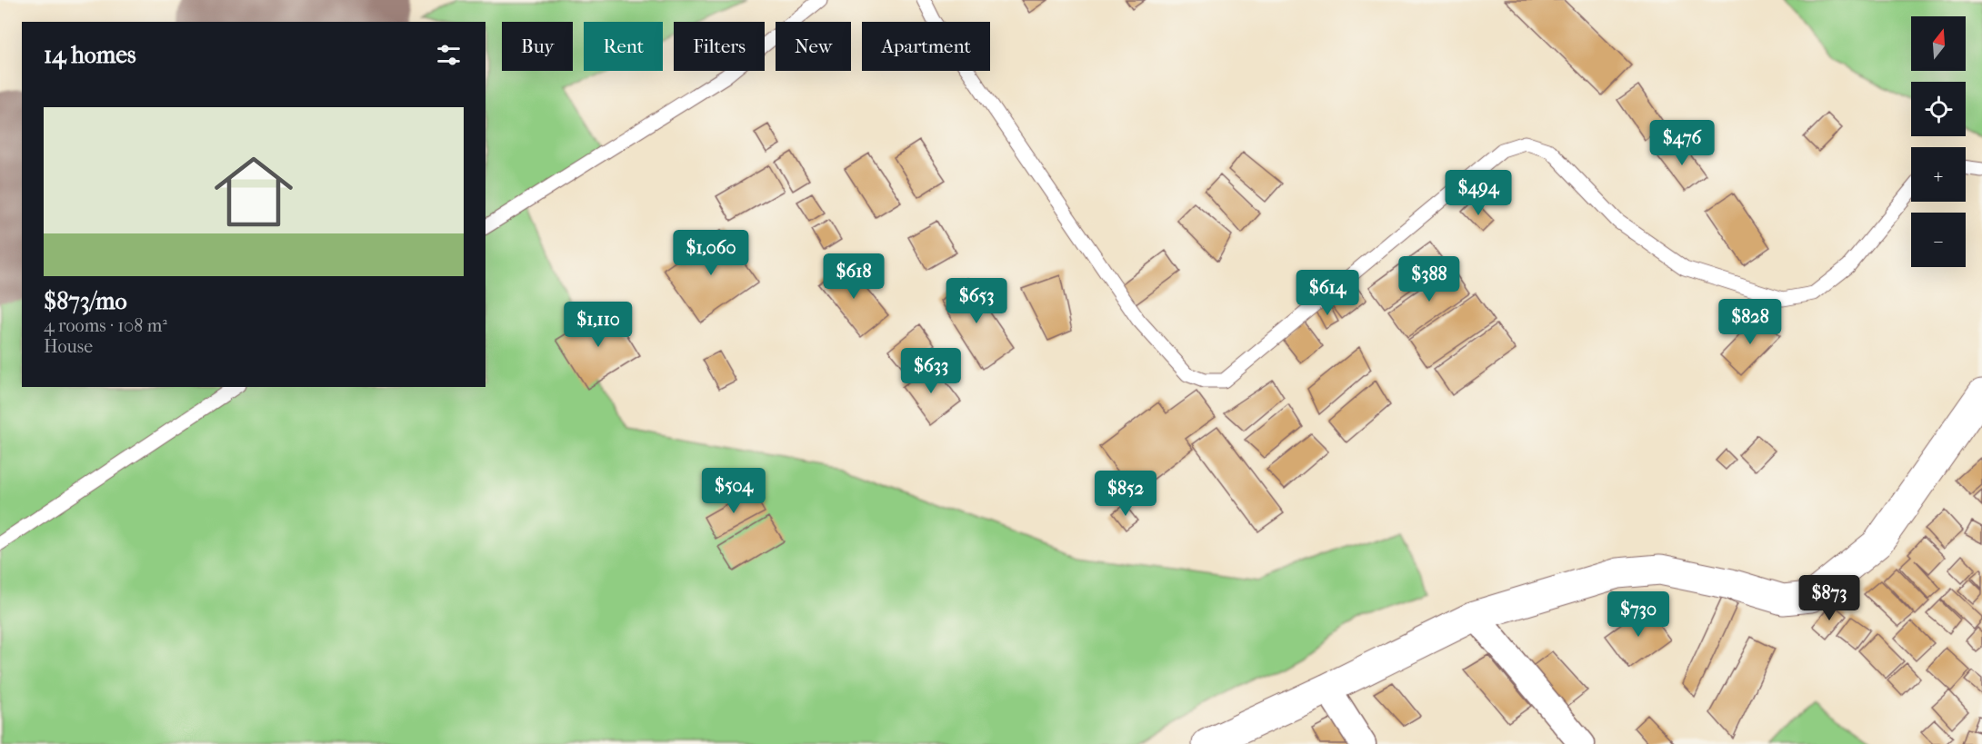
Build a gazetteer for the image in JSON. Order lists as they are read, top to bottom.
{
  "north": "top",
  "page": {
    "map_buttons": ["+", "−"],
    "chip": [
      "Buy",
      "Rent",
      "Filters",
      "New",
      "Apartment"
    ],
    "heading": "14 homes",
    "list": [
      {
        "name": "$873/mo",
        "note": "4 rooms · 108 m² · House"
      }
    ],
    "price": [
      "$476",
      "$494",
      "$1,060",
      "$618",
      "$388",
      "$614",
      "$653",
      "$828",
      "$1,110",
      "$633",
      "$504",
      "$852",
      "$873",
      "$730"
    ]
  }
}
